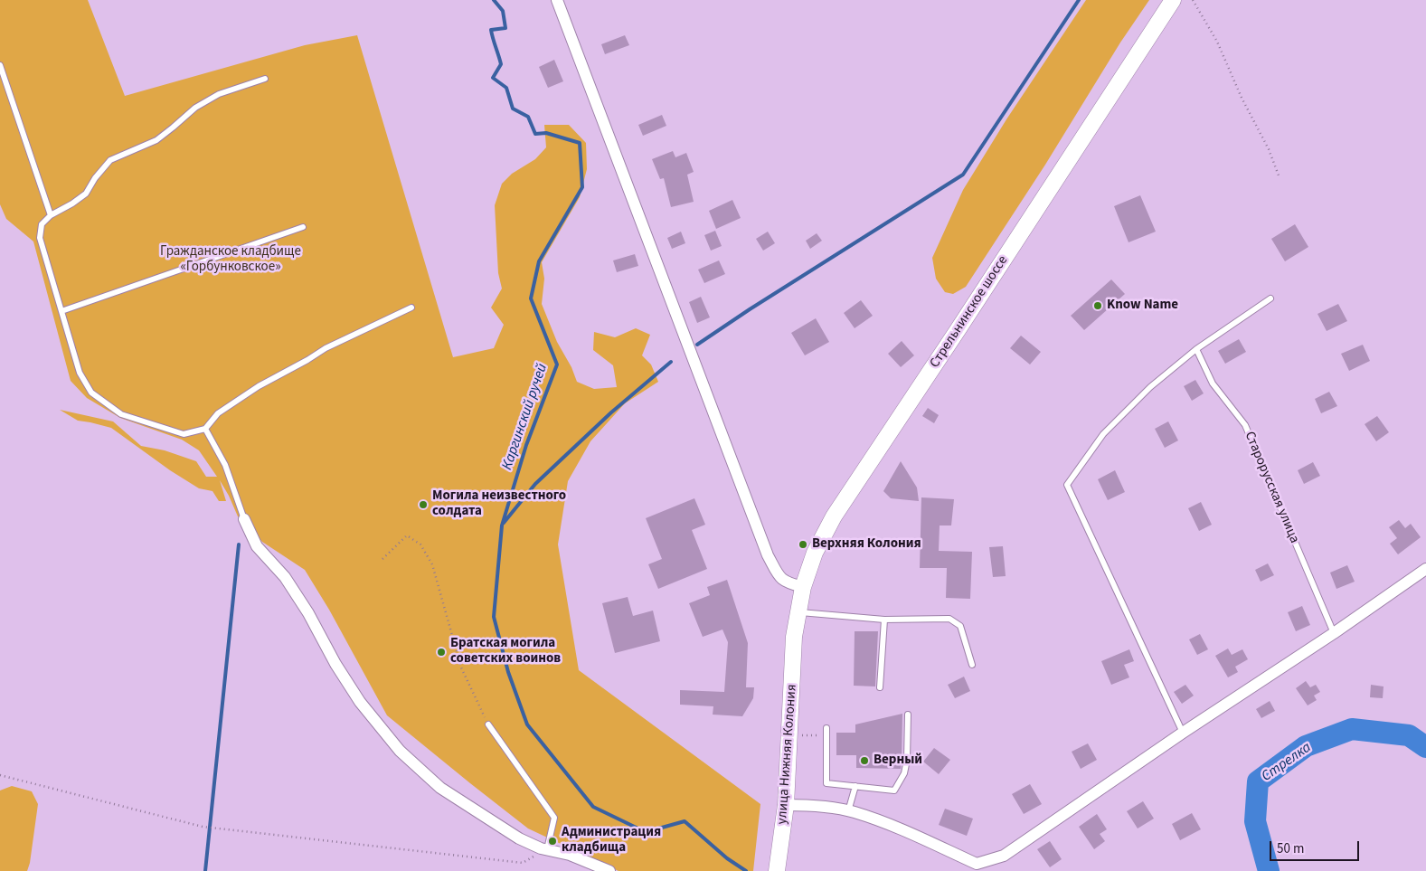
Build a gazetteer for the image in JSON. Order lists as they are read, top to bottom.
{
  "streets": {
    "main road": ["Стрельнинское шоссе", "улица Нижняя Колония"],
    "lane": ["Старорусская улица"]
  },
  "crossings": [
    ["Стрельнинское шоссе", "улица Нижняя Колония"]
  ],
  "water": ["Каргинский ручей", "Стрелка"],
  "parks": ["Гражданское кладбище «Горбунковское»"],
  "places": [
    "Know Name",
    "Могила неизвестного солдата",
    "Верхняя Колония",
    "Братская могила советских воинов",
    "Верный",
    "Администрация кладбища"
  ],
  "scale_bar": "50 m"
}
